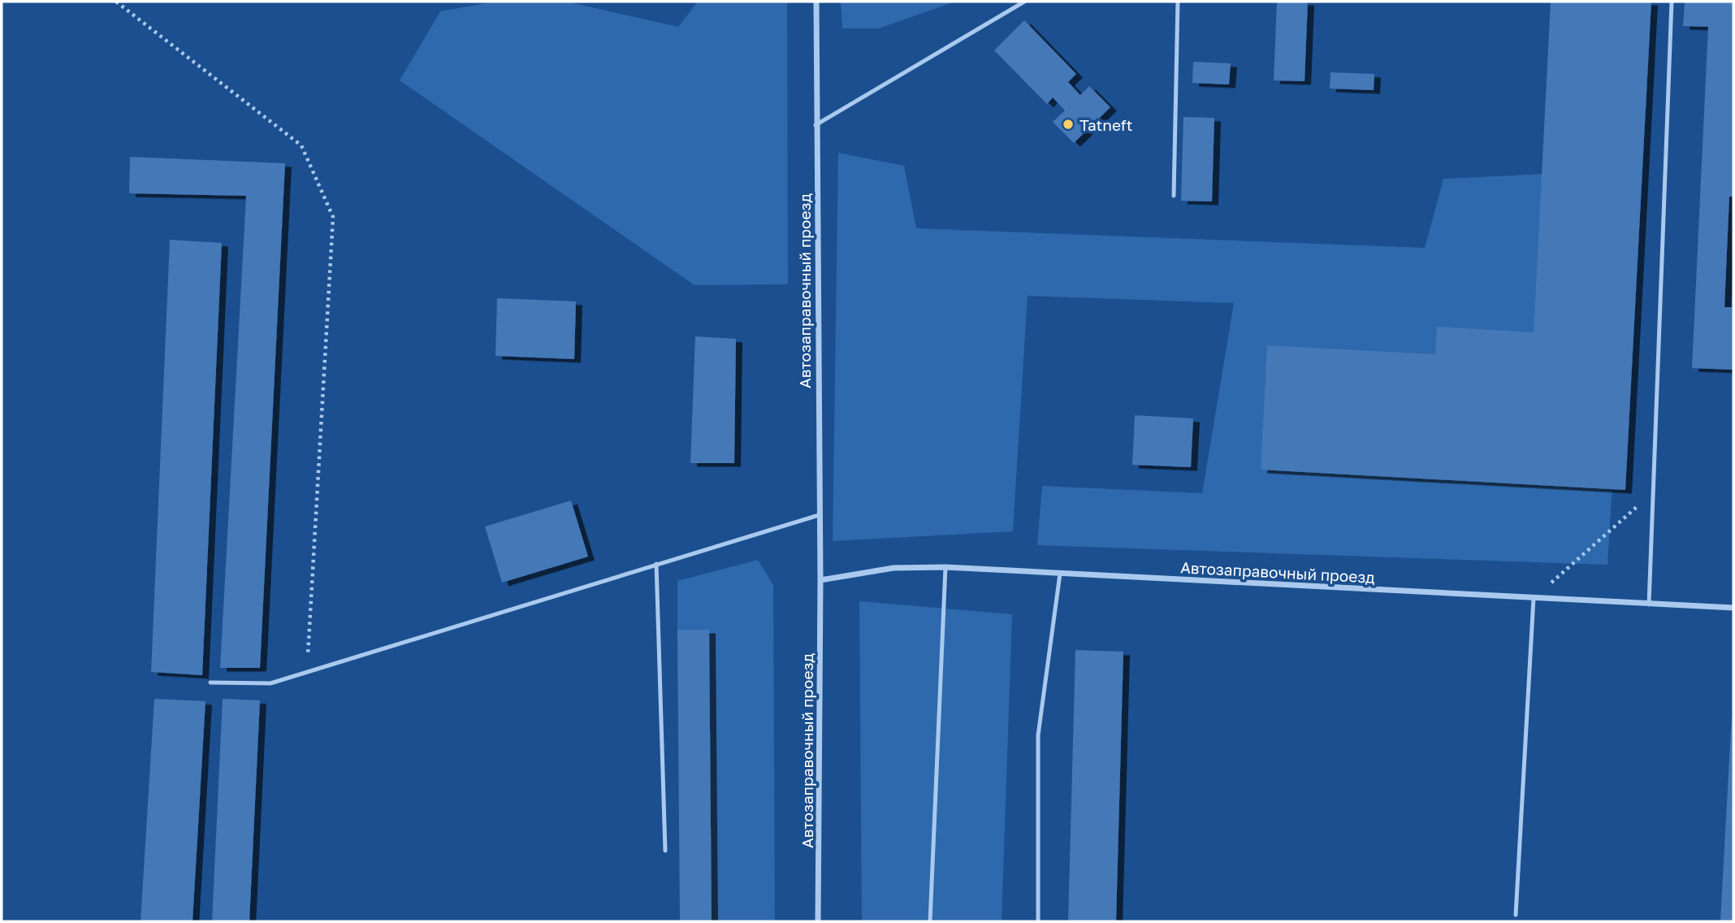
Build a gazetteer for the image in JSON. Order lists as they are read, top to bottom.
{
  "streets": {
    "street": ["Автозаправочный проезд"]
  },
  "places": ["Tatneft"]
}
